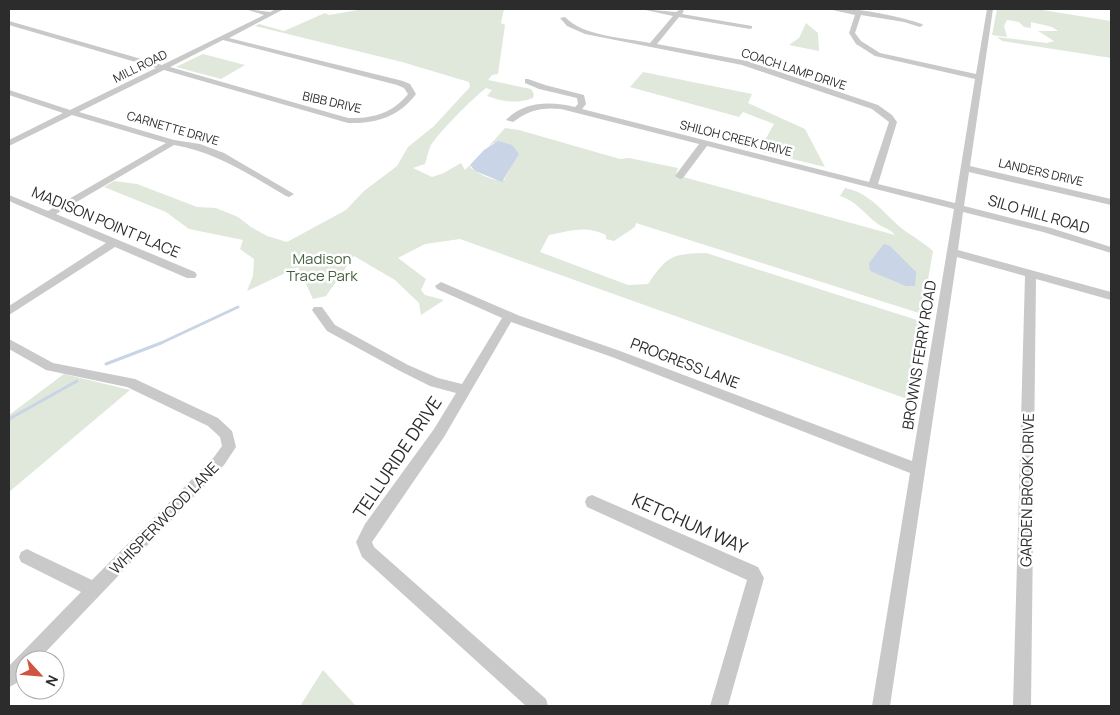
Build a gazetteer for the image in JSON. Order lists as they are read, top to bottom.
{
  "streets": {
    "street": [
      "MILL ROAD",
      "COACH LAMP DRIVE",
      "BIBB DRIVE",
      "CARNETTE DRIVE",
      "SHILOH CREEK DRIVE",
      "LANDERS DRIVE",
      "SILO HILL ROAD",
      "MADISON POINT PLACE",
      "BROWNS FERRY ROAD",
      "PROGRESS LANE",
      "TELLURIDE DRIVE",
      "GARDEN BROOK DRIVE",
      "WHISPERWOOD LANE",
      "KETCHUM WAY"
    ]
  },
  "crossings": [
    ["MILL ROAD", "BIBB DRIVE"],
    ["MILL ROAD", "CARNETTE DRIVE"],
    ["COACH LAMP DRIVE", "SHILOH CREEK DRIVE"],
    ["SHILOH CREEK DRIVE", "SILO HILL ROAD"],
    ["SHILOH CREEK DRIVE", "BROWNS FERRY ROAD"],
    ["LANDERS DRIVE", "BROWNS FERRY ROAD"],
    ["SILO HILL ROAD", "BROWNS FERRY ROAD"],
    ["BROWNS FERRY ROAD", "PROGRESS LANE"],
    ["PROGRESS LANE", "TELLURIDE DRIVE"]
  ],
  "parks": ["Madison Trace Park"],
  "north": "bottom right"
}
